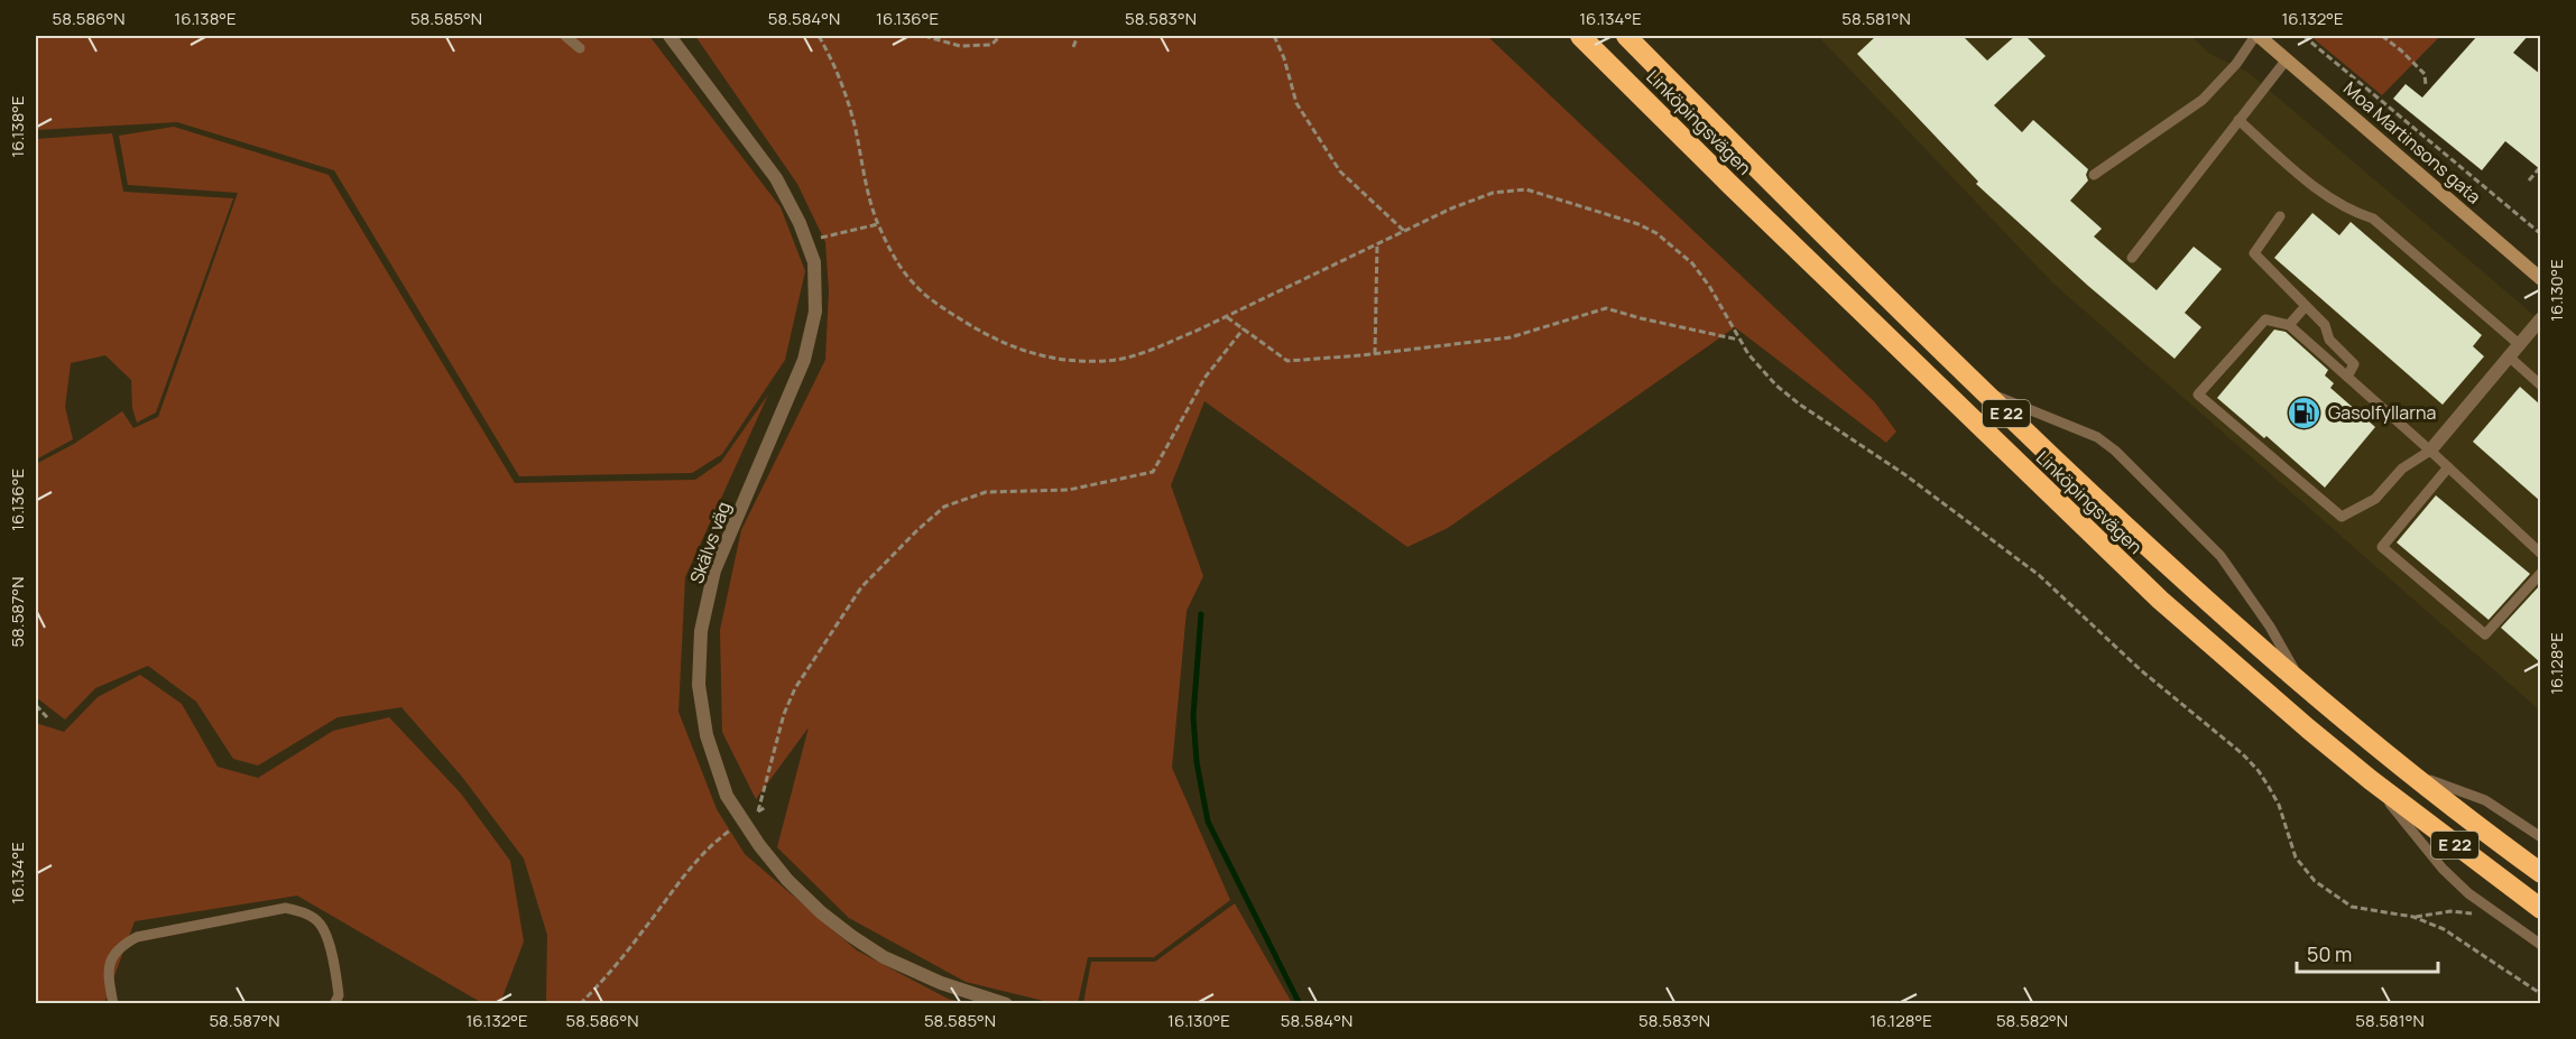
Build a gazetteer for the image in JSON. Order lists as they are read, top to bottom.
{
  "streets": {
    "highway": ["Linköpingsvägen", "E 22"],
    "street": ["Moa Martinsons gata", "Skälvs väg"]
  },
  "places": {
    "fuel station": ["Gasolfyllarna"]
  },
  "scale_bar": "50 m",
  "coordinates": [
    "58.586°N",
    "16.138°E",
    "58.585°N",
    "58.584°N",
    "16.136°E",
    "58.583°N",
    "16.134°E",
    "58.581°N",
    "16.132°E",
    "16.130°E",
    "58.587°N",
    "16.128°E",
    "58.582°N"
  ]
}
